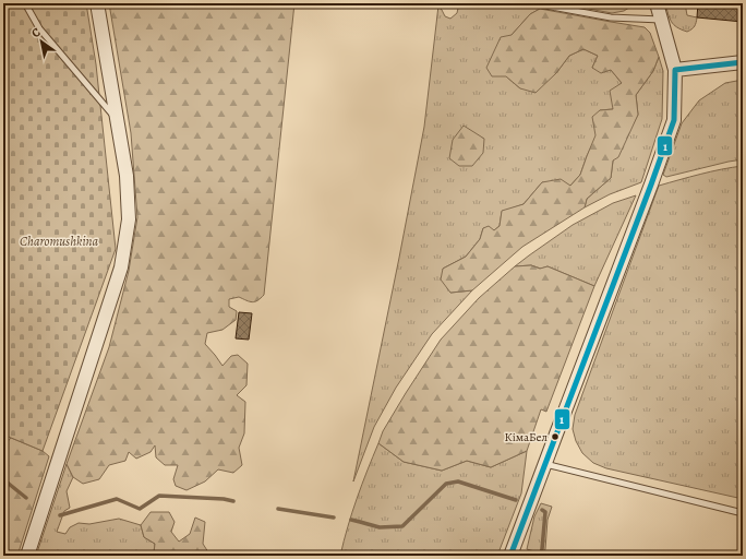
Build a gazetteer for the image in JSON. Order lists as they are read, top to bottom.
{
  "parks": ["Charomushkina"],
  "places": ["КімаБел"],
  "lines": ["transit line 1"],
  "north": "top left"
}
